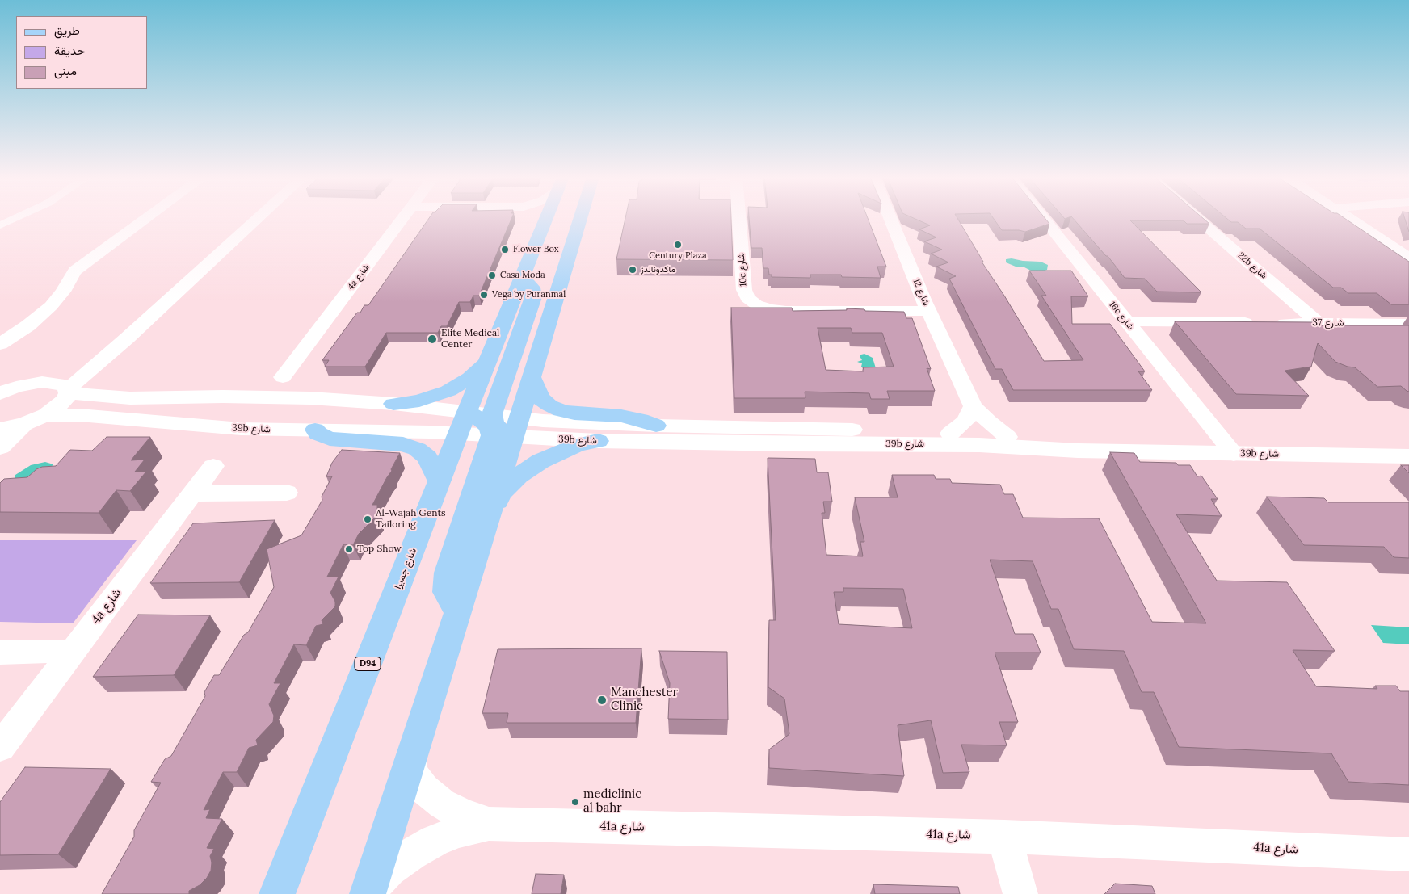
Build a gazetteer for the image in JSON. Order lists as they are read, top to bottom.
{
  "streets": {
    "main road": ["شارع جميرا", "D94"],
    "street": [
      "22b شارع",
      "10c شارع",
      "4a شارع",
      "شارع 12",
      "16c شارع",
      "شارع 37",
      "39b شارع",
      "41a شارع"
    ]
  },
  "crossings": [
    ["22b شارع", "شارع 37"],
    ["10c شارع", "شارع 12"],
    ["شارع 12", "39b شارع"],
    ["16c شارع", "شارع 37"],
    ["16c شارع", "39b شارع"],
    ["39b شارع", "شارع جميرا"]
  ],
  "places": [
    "Century Plaza",
    "Flower Box",
    "ماكدونالدز",
    "Casa Moda",
    "Vega by Puranmal",
    "Elite Medical Center",
    "Al-Wajah Gents Tailoring",
    "Top Show",
    "Manchester Clinic",
    "mediclinic al bahr"
  ],
  "legend": ["طريق", "حديقة", "مبنى"]
}
